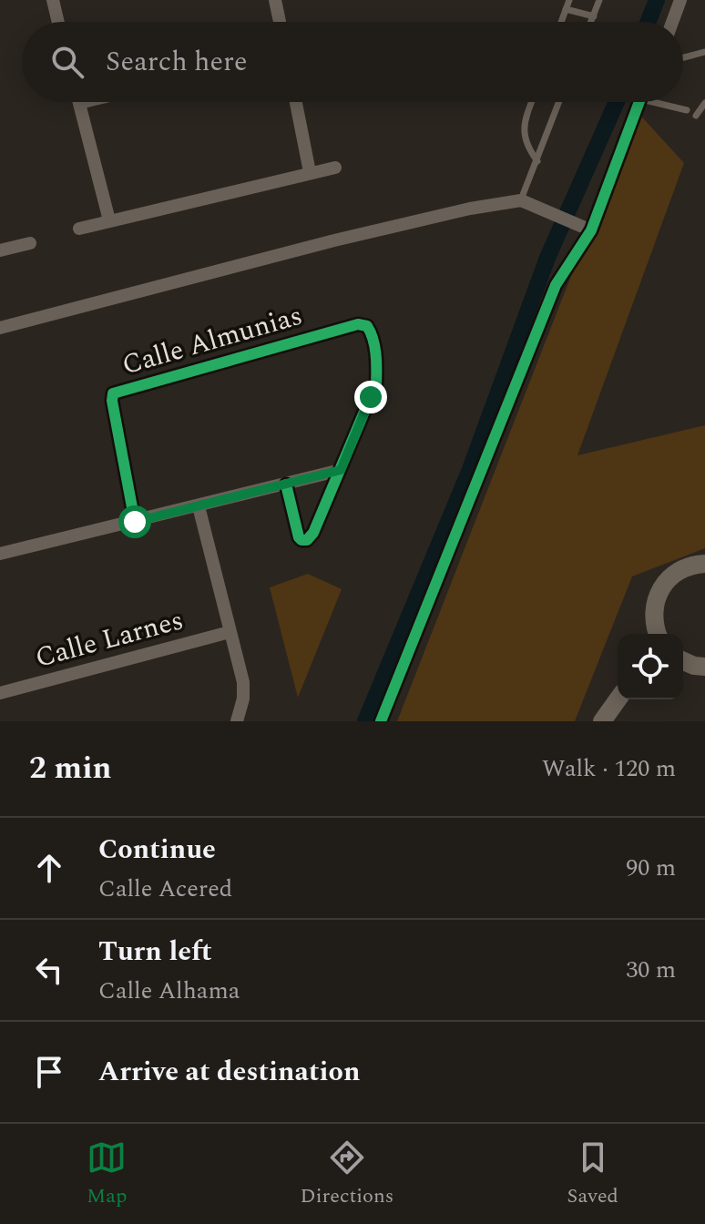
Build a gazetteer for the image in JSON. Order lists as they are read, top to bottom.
{
  "streets": {
    "street": ["Calle Almunias", "Calle Larnes"]
  },
  "page": {
    "search": "Search here",
    "heading": ["2 min", "Walk · 120 m"],
    "list": [
      ["Continue", "Calle Acered", "90 m"],
      ["Turn left", "Calle Alhama", "30 m"],
      "Arrive at destination"
    ],
    "nav": ["Map", "Directions", "Saved"]
  }
}
